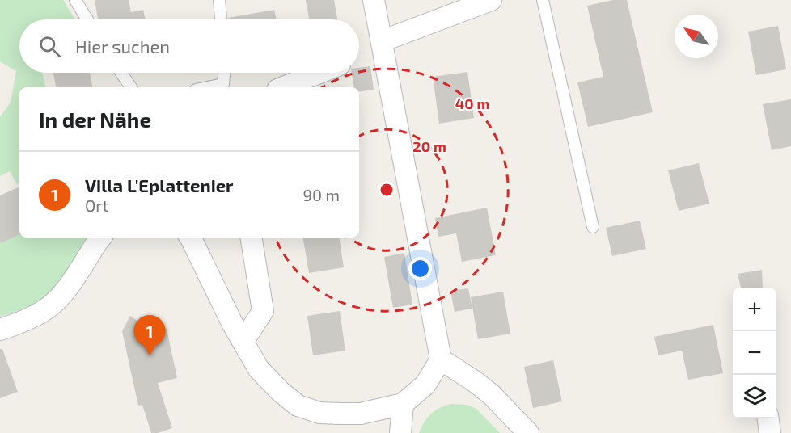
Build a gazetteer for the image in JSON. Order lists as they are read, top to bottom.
{
  "north": "top left",
  "page": {
    "search": "Hier suchen",
    "heading": "In der Nähe",
    "list": [
      {
        "mark": "1",
        "name": "Villa L'Eplattenier",
        "note": "Ort",
        "value": "90 m"
      }
    ],
    "map_buttons": ["+", "−"],
    "pins": "1"
  },
  "rings": ["40 m", "20 m"]
}
